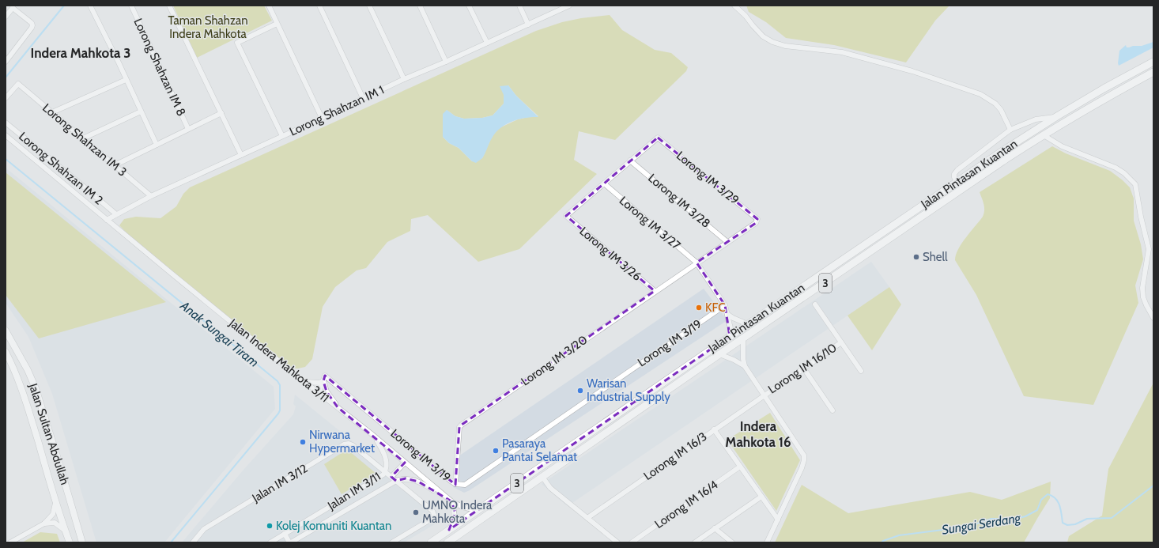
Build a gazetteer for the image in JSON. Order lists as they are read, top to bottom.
{
  "streets": {
    "highway": ["Jalan Pintasan Kuantan", "3"],
    "main road": ["Jalan Sultan Abdullah"],
    "street": [
      "Lorong Shahzan IM 8",
      "Lorong Shahzan IM 1",
      "Lorong Shahzan IM 3",
      "Lorong Shahzan IM 2",
      "Lorong IM 3/29",
      "Lorong IM 3/28",
      "Lorong IM 3/27",
      "Lorong IM 3/26",
      "Lorong IM 3/19",
      "Jalan Indera Mahkota 3/11",
      "Lorong IM 3/20",
      "Lorong IM 16/10",
      "Lorong IM 16/3",
      "Jalan IM 3/12",
      "Jalan IM 3/11",
      "Lorong IM 16/4"
    ]
  },
  "crossings": [
    ["Lorong Shahzan IM 1", "Lorong Shahzan IM 3"],
    ["Lorong Shahzan IM 1", "Lorong Shahzan IM 2"],
    ["Lorong Shahzan IM 1", "Jalan Indera Mahkota 3/11"],
    ["Jalan Pintasan Kuantan", "Lorong IM 3/27"],
    ["Jalan Pintasan Kuantan", "Jalan Indera Mahkota 3/11"],
    ["Lorong IM 3/29", "Lorong IM 3/28"],
    ["Lorong IM 3/29", "Lorong IM 3/20"],
    ["Lorong IM 3/28", "Lorong IM 3/20"],
    ["Lorong IM 3/27", "Lorong IM 3/26"],
    ["Lorong IM 3/27", "Lorong IM 3/19"],
    ["Lorong IM 3/27", "Lorong IM 3/20"],
    ["Lorong IM 3/26", "Lorong IM 3/20"],
    ["Lorong IM 3/19", "Lorong IM 3/20"],
    ["Jalan Indera Mahkota 3/11", "Jalan IM 3/11"],
    ["Lorong IM 16/10", "Lorong IM 16/3"],
    ["Jalan IM 3/12", "Jalan IM 3/11"]
  ],
  "districts": ["Indera Mahkota 3", "Indera Mahkota 16"],
  "water": ["Anak Sungai Tiram", "Sungai Serdang"],
  "parks": ["Taman Shahzan Indera Mahkota"],
  "places": [
    "Shell",
    "KFC",
    "Warisan Industrial Supply",
    "Nirwana Hypermarket",
    "Pasaraya Pantai Selamat",
    "UMNO Indera Mahkota",
    "Kolej Komuniti Kuantan"
  ]
}
